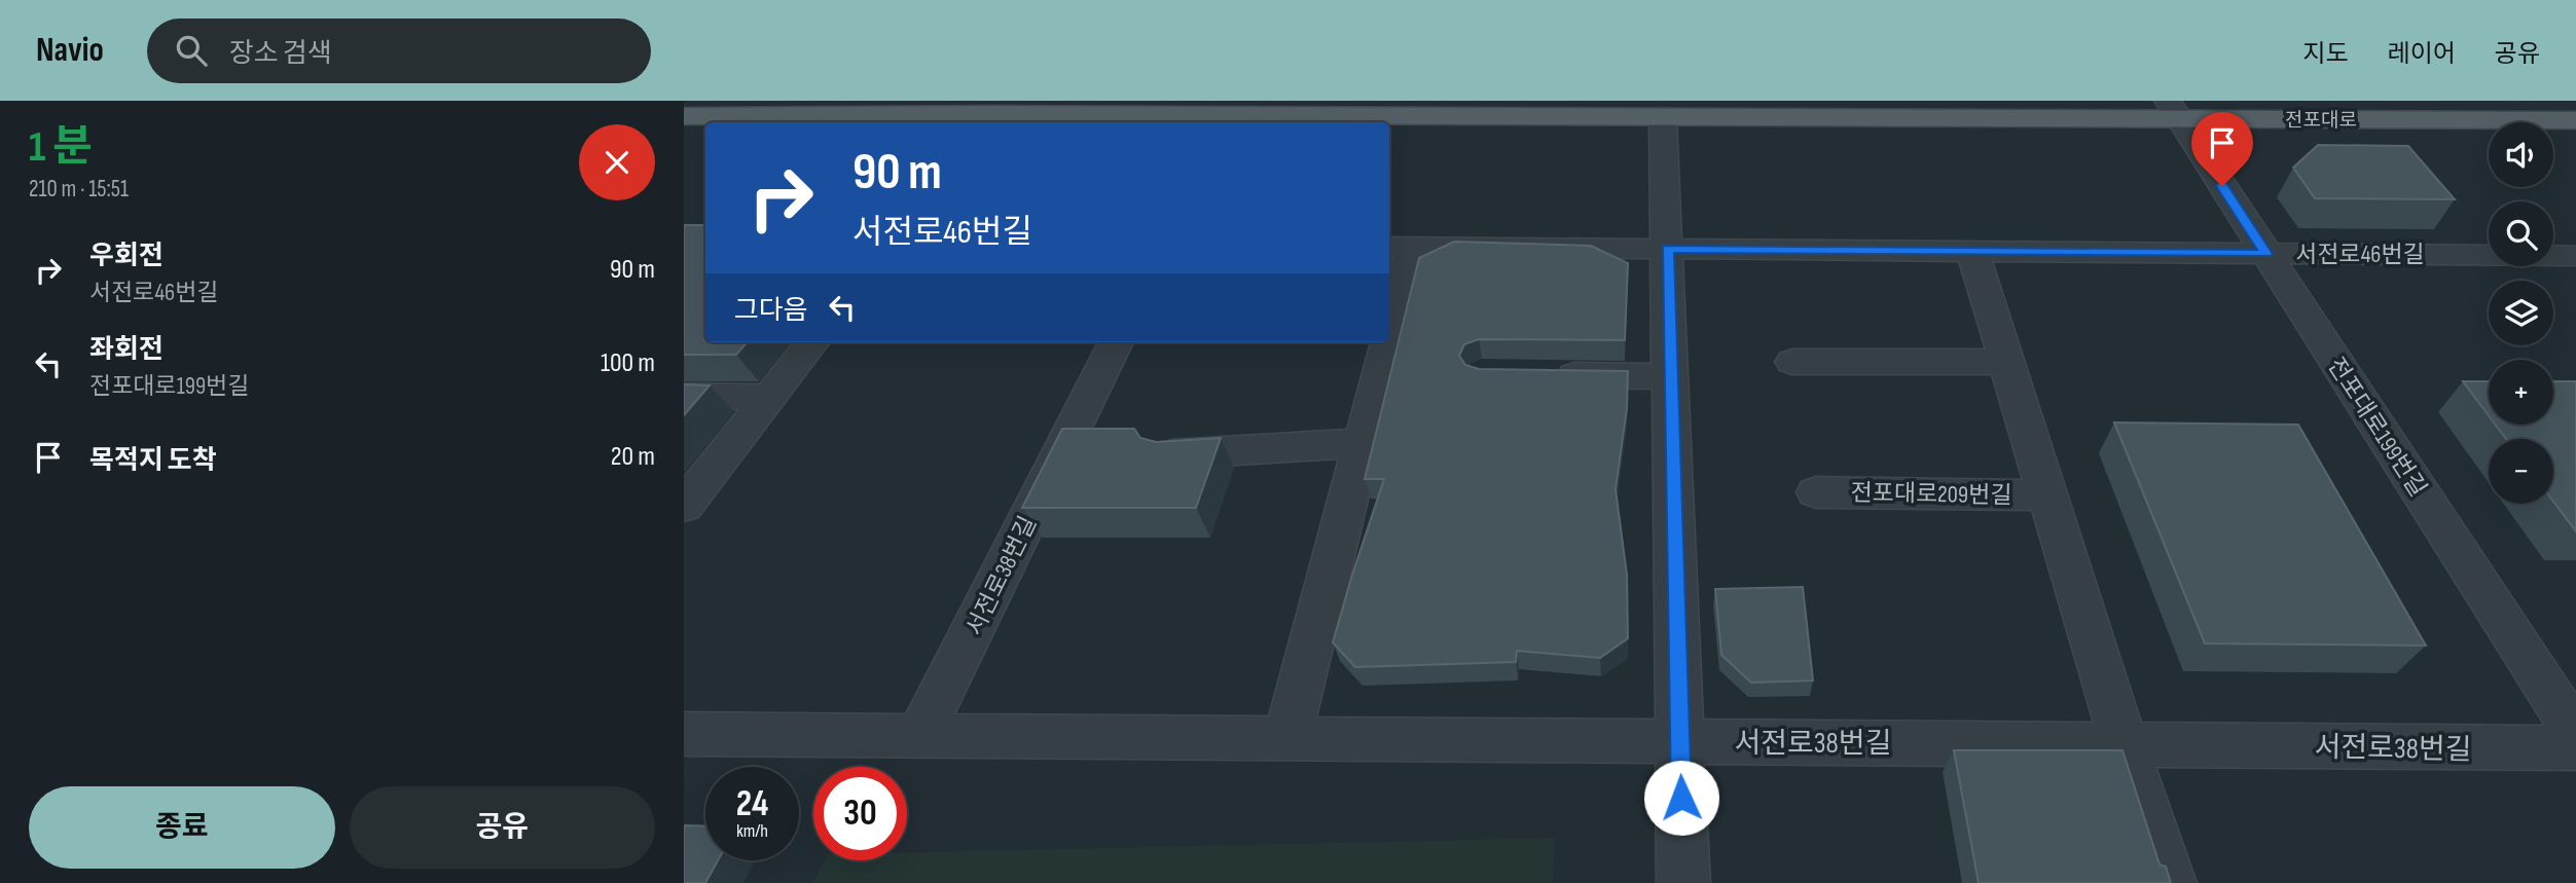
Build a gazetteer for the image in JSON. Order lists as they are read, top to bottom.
{
  "streets": {
    "main road": ["전포대로"],
    "street": [
      "서전로46번길",
      "전포대로199번길",
      "전포대로209번길",
      "서전로38번길"
    ]
  },
  "crossings": [
    ["전포대로", "전포대로199번길"],
    ["서전로46번길", "전포대로199번길"]
  ],
  "page": {
    "header": "Navio",
    "search": "장소 검색",
    "nav": ["지도", "레이어", "공유"],
    "heading": ["1 분", "210 m · 15:51"],
    "map_buttons": ["+", "−"],
    "turn": ["90 m", "서전로46번길"],
    "list": [
      {
        "name": "우회전",
        "note": "서전로46번길",
        "value": "90 m"
      },
      {
        "name": "좌회전",
        "note": "전포대로199번길",
        "value": "100 m"
      },
      {
        "name": "목적지 도착",
        "value": "20 m"
      }
    ],
    "then": "그다음",
    "speed": "24 km/h",
    "limit": "30",
    "buttons": ["종료", "공유"]
  }
}
